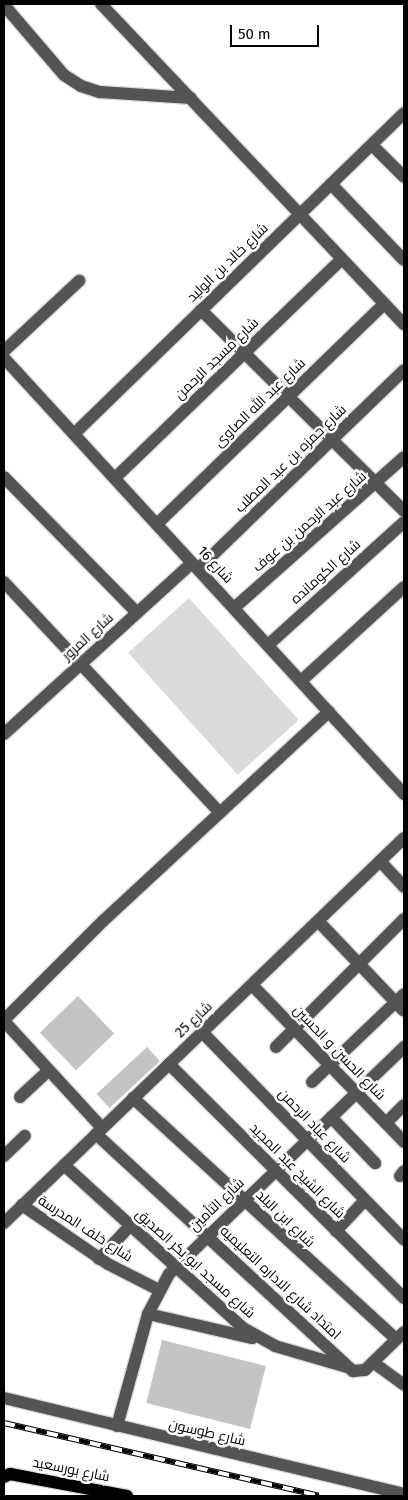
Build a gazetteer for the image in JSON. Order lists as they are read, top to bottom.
{
  "streets": {
    "main road": ["شارع بورسعيد"],
    "street": [
      "شارع خالد بن الوليد",
      "شارع مسجد الرحمن",
      "شارع عبد الله الصاوى",
      "شارع حمزه بن عبد المطلب",
      "شارع عبد الرحمن بن عوف",
      "شارع 16",
      "شارع الكومانده",
      "شارع المرور",
      "شارع 25",
      "شارع الحسن و الحسين",
      "شارع عباد الرحمن",
      "شارع الشيخ عبد المجيد",
      "شارع التأمين",
      "شارع ابن البلد",
      "شارع خلف المدرسة",
      "شارع مسجد ابو بكر الصديق",
      "امتداد شارع الاداره التعليميه",
      "شارع طوسون"
    ]
  },
  "crossings": [
    ["شارع خالد بن الوليد", "شارع 16"],
    ["شارع مسجد الرحمن", "شارع 16"],
    ["شارع عبد الله الصاوى", "شارع 16"],
    ["شارع حمزه بن عبد المطلب", "شارع 16"],
    ["شارع حمزه بن عبد المطلب", "شارع المرور"],
    ["شارع عبد الرحمن بن عوف", "شارع 16"],
    ["شارع 16", "شارع الكومانده"],
    ["شارع 16", "شارع المرور"],
    ["شارع 25", "شارع الحسن و الحسين"],
    ["شارع 25", "شارع عباد الرحمن"],
    ["شارع 25", "شارع الشيخ عبد المجيد"],
    ["شارع 25", "شارع ابن البلد"],
    ["شارع 25", "شارع خلف المدرسة"],
    ["شارع 25", "شارع مسجد ابو بكر الصديق"],
    ["شارع 25", "امتداد شارع الاداره التعليميه"],
    ["شارع الحسن و الحسين", "شارع التأمين"],
    ["شارع عباد الرحمن", "شارع التأمين"],
    ["شارع الشيخ عبد المجيد", "شارع التأمين"],
    ["شارع التأمين", "شارع ابن البلد"],
    ["شارع التأمين", "شارع خلف المدرسة"],
    ["شارع التأمين", "شارع مسجد ابو بكر الصديق"],
    ["شارع التأمين", "امتداد شارع الاداره التعليميه"],
    ["شارع التأمين", "شارع طوسون"],
    ["شارع مسجد ابو بكر الصديق", "امتداد شارع الاداره التعليميه"]
  ],
  "scale_bar": "50 m"
}
